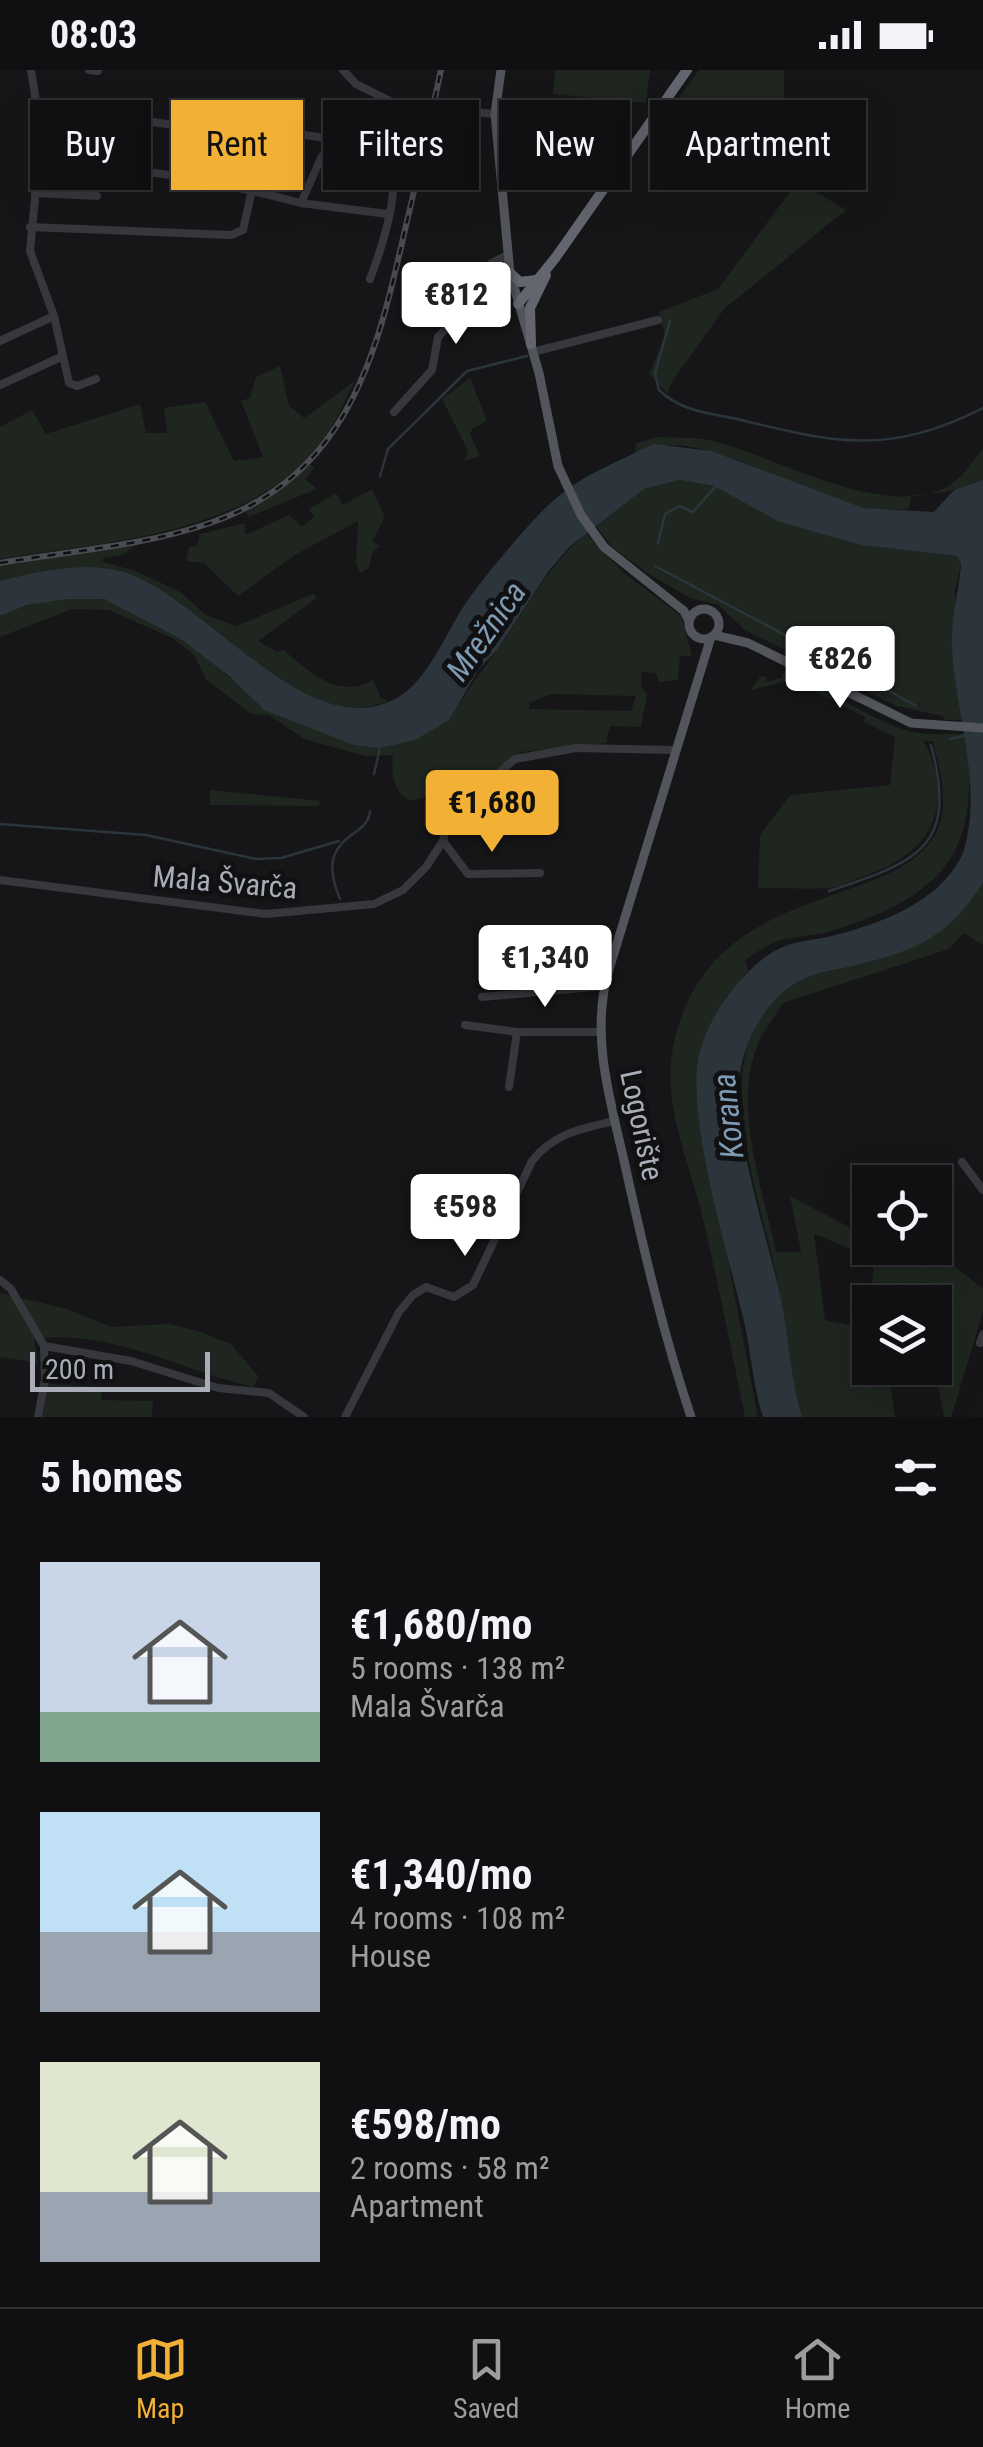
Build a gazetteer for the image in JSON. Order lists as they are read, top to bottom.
{
  "streets": {
    "main road": ["Logorište"],
    "street": ["Mala Švarča"]
  },
  "crossings": [
    ["Mala Švarča", "Logorište"]
  ],
  "water": ["Mrežnica", "Korana"],
  "scale_bar": "200 m",
  "page": {
    "status": "08:03",
    "chip": [
      "Buy",
      "Rent",
      "Filters",
      "New",
      "Apartment"
    ],
    "price": [
      "€812",
      "€826",
      "€1,680",
      "€1,340",
      "€598"
    ],
    "scale": "200 m",
    "heading": "5 homes",
    "list": [
      {
        "name": "€1,680/mo",
        "note": "5 rooms · 138 m² · Mala Švarča"
      },
      {
        "name": "€1,340/mo",
        "note": "4 rooms · 108 m² · House"
      },
      {
        "name": "€598/mo",
        "note": "2 rooms · 58 m² · Apartment"
      }
    ],
    "tabs": ["Map", "Saved", "Home"]
  }
}
